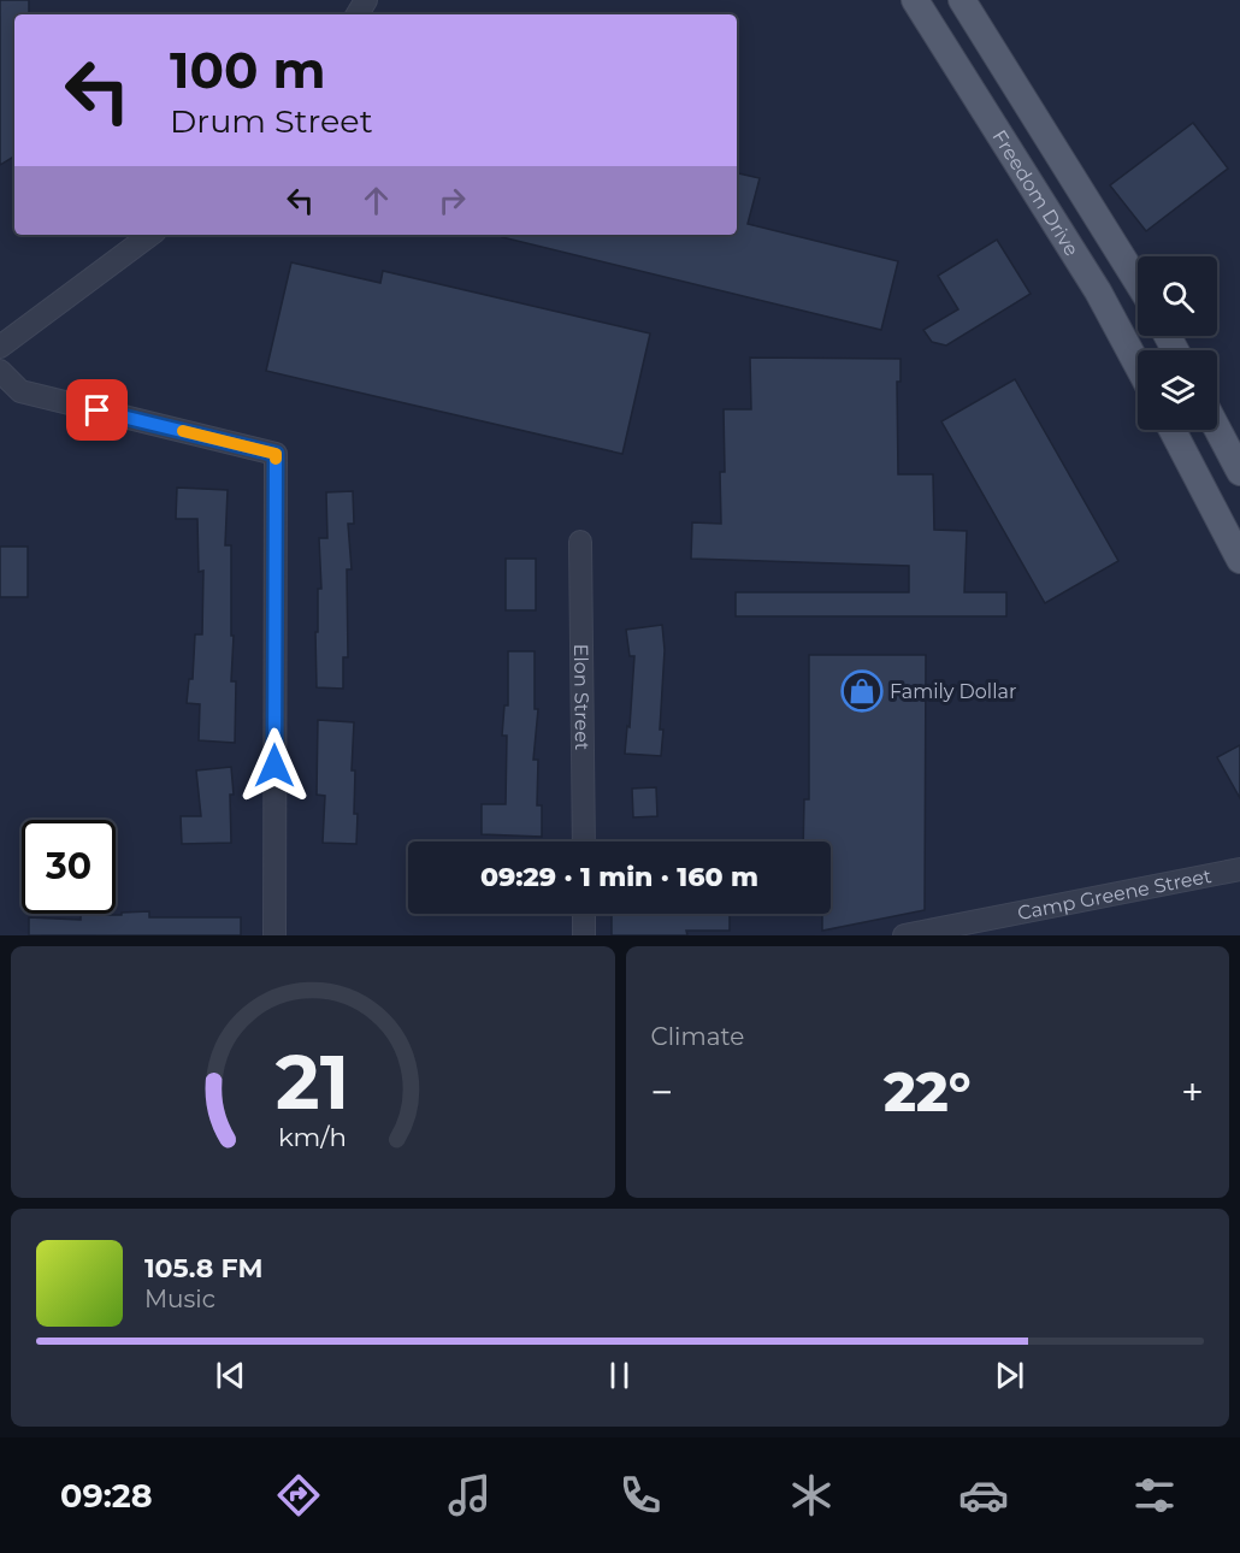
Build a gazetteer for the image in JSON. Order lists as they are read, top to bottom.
{
  "streets": {
    "main road": ["Freedom Drive"],
    "street": ["Elon Street", "Camp Greene Street"]
  },
  "places": {
    "shop": ["Family Dollar"]
  },
  "page": {
    "turn": ["100 m", "Drum Street"],
    "limit": "30",
    "trip": "09:29 · 1 min · 160 m",
    "tile": "Climate",
    "heat": ["−", "22°", "+"],
    "song": ["105.8 FM", "Music"],
    "tabs": "09:28",
    "gauge": ["21", "km/h"]
  }
}
